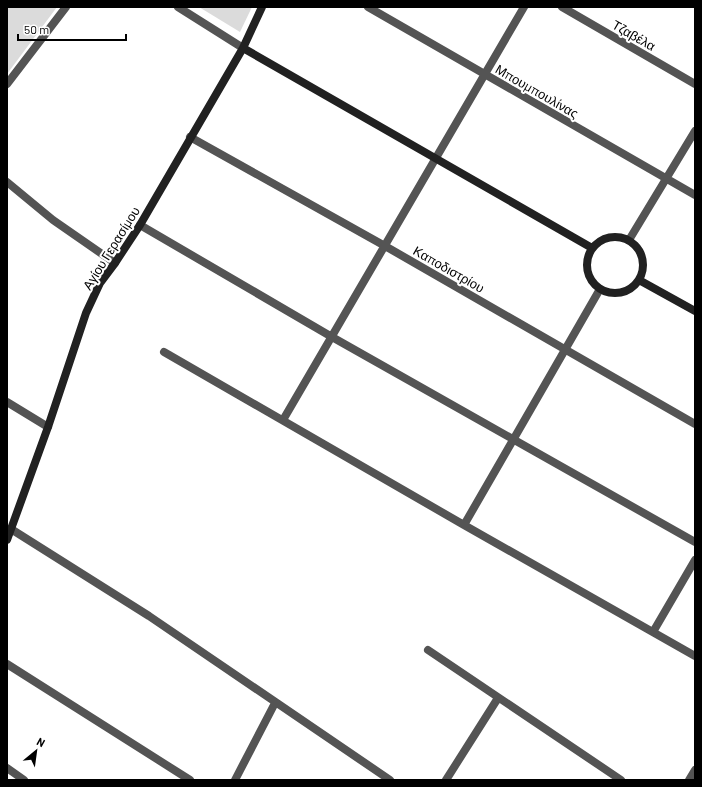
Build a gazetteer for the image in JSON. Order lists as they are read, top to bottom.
{
  "streets": {
    "street": [
      "Τζαβέλα",
      "Μπουμπουλίνας",
      "Αγίου Γερασίμου",
      "Καποδιστρίου"
    ]
  },
  "crossings": [
    ["Αγίου Γερασίμου", "Καποδιστρίου"]
  ],
  "scale_bar": "50 m",
  "north": "top right"
}
